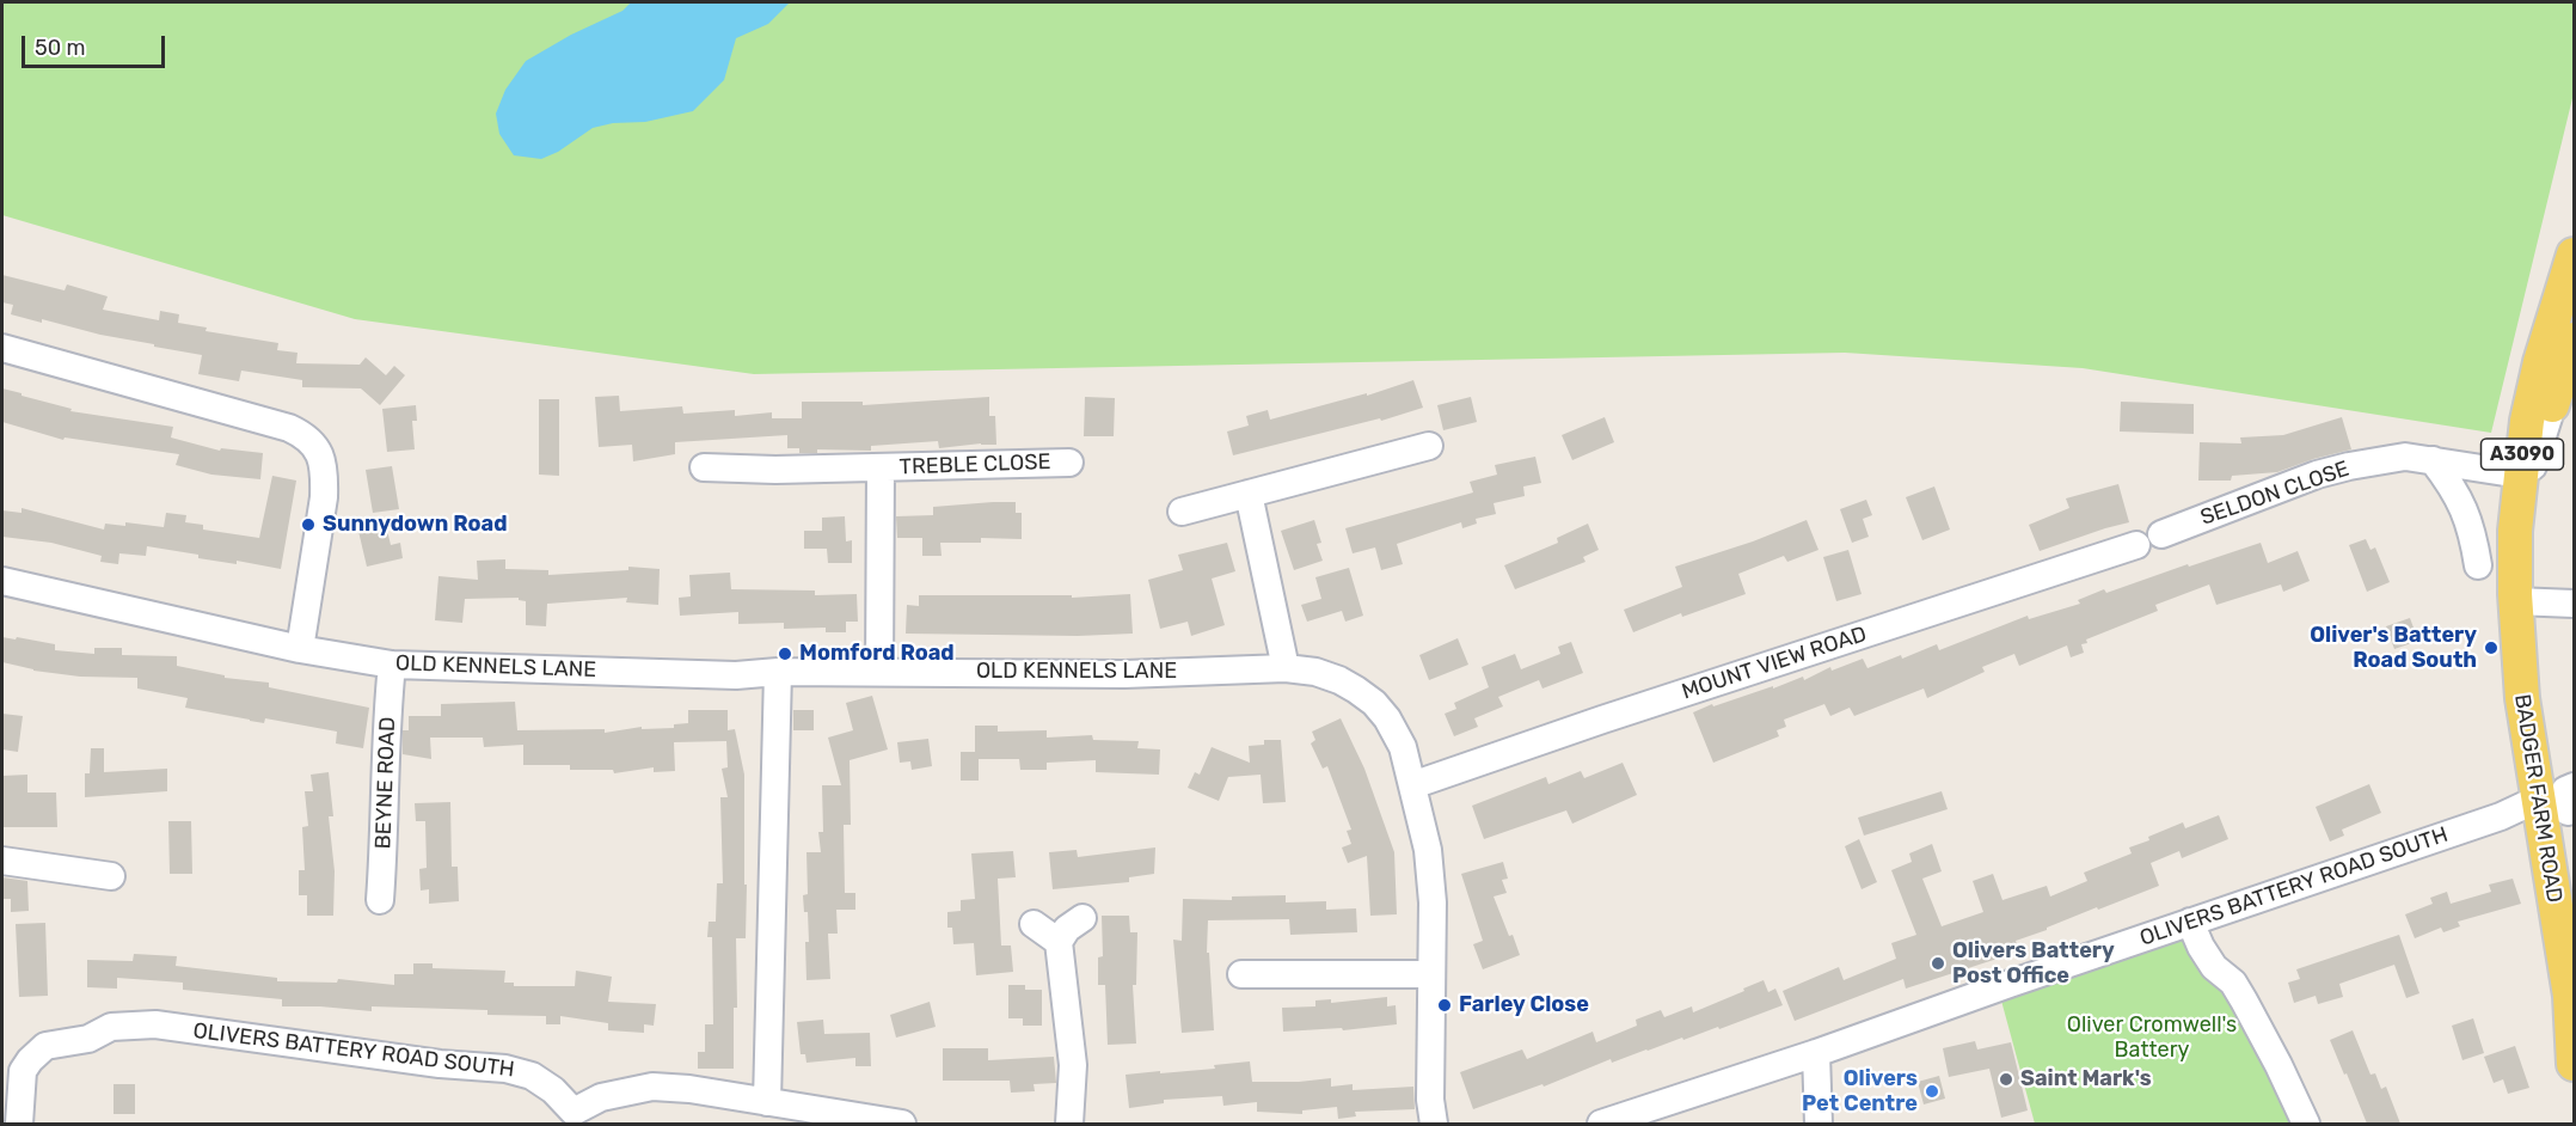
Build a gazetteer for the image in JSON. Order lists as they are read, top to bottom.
{
  "streets": {
    "main road": ["A3090", "BADGER FARM ROAD"],
    "street": [
      "TREBLE CLOSE",
      "SELDON CLOSE",
      "MOUNT VIEW ROAD",
      "OLD KENNELS LANE",
      "BEYNE ROAD",
      "OLIVERS BATTERY ROAD SOUTH"
    ]
  },
  "crossings": [
    ["TREBLE CLOSE", "OLD KENNELS LANE"],
    ["SELDON CLOSE", "MOUNT VIEW ROAD"],
    ["SELDON CLOSE", "BADGER FARM ROAD"],
    ["MOUNT VIEW ROAD", "OLD KENNELS LANE"],
    ["OLD KENNELS LANE", "BEYNE ROAD"],
    ["BADGER FARM ROAD", "OLIVERS BATTERY ROAD SOUTH"]
  ],
  "parks": ["Oliver Cromwell's Battery"],
  "places": [
    "Sunnydown Road",
    "Oliver's Battery Road South",
    "Momford Road",
    "Olivers Battery Post Office",
    "Farley Close",
    "Saint Mark's",
    "Olivers Pet Centre"
  ],
  "scale_bar": "50 m"
}
